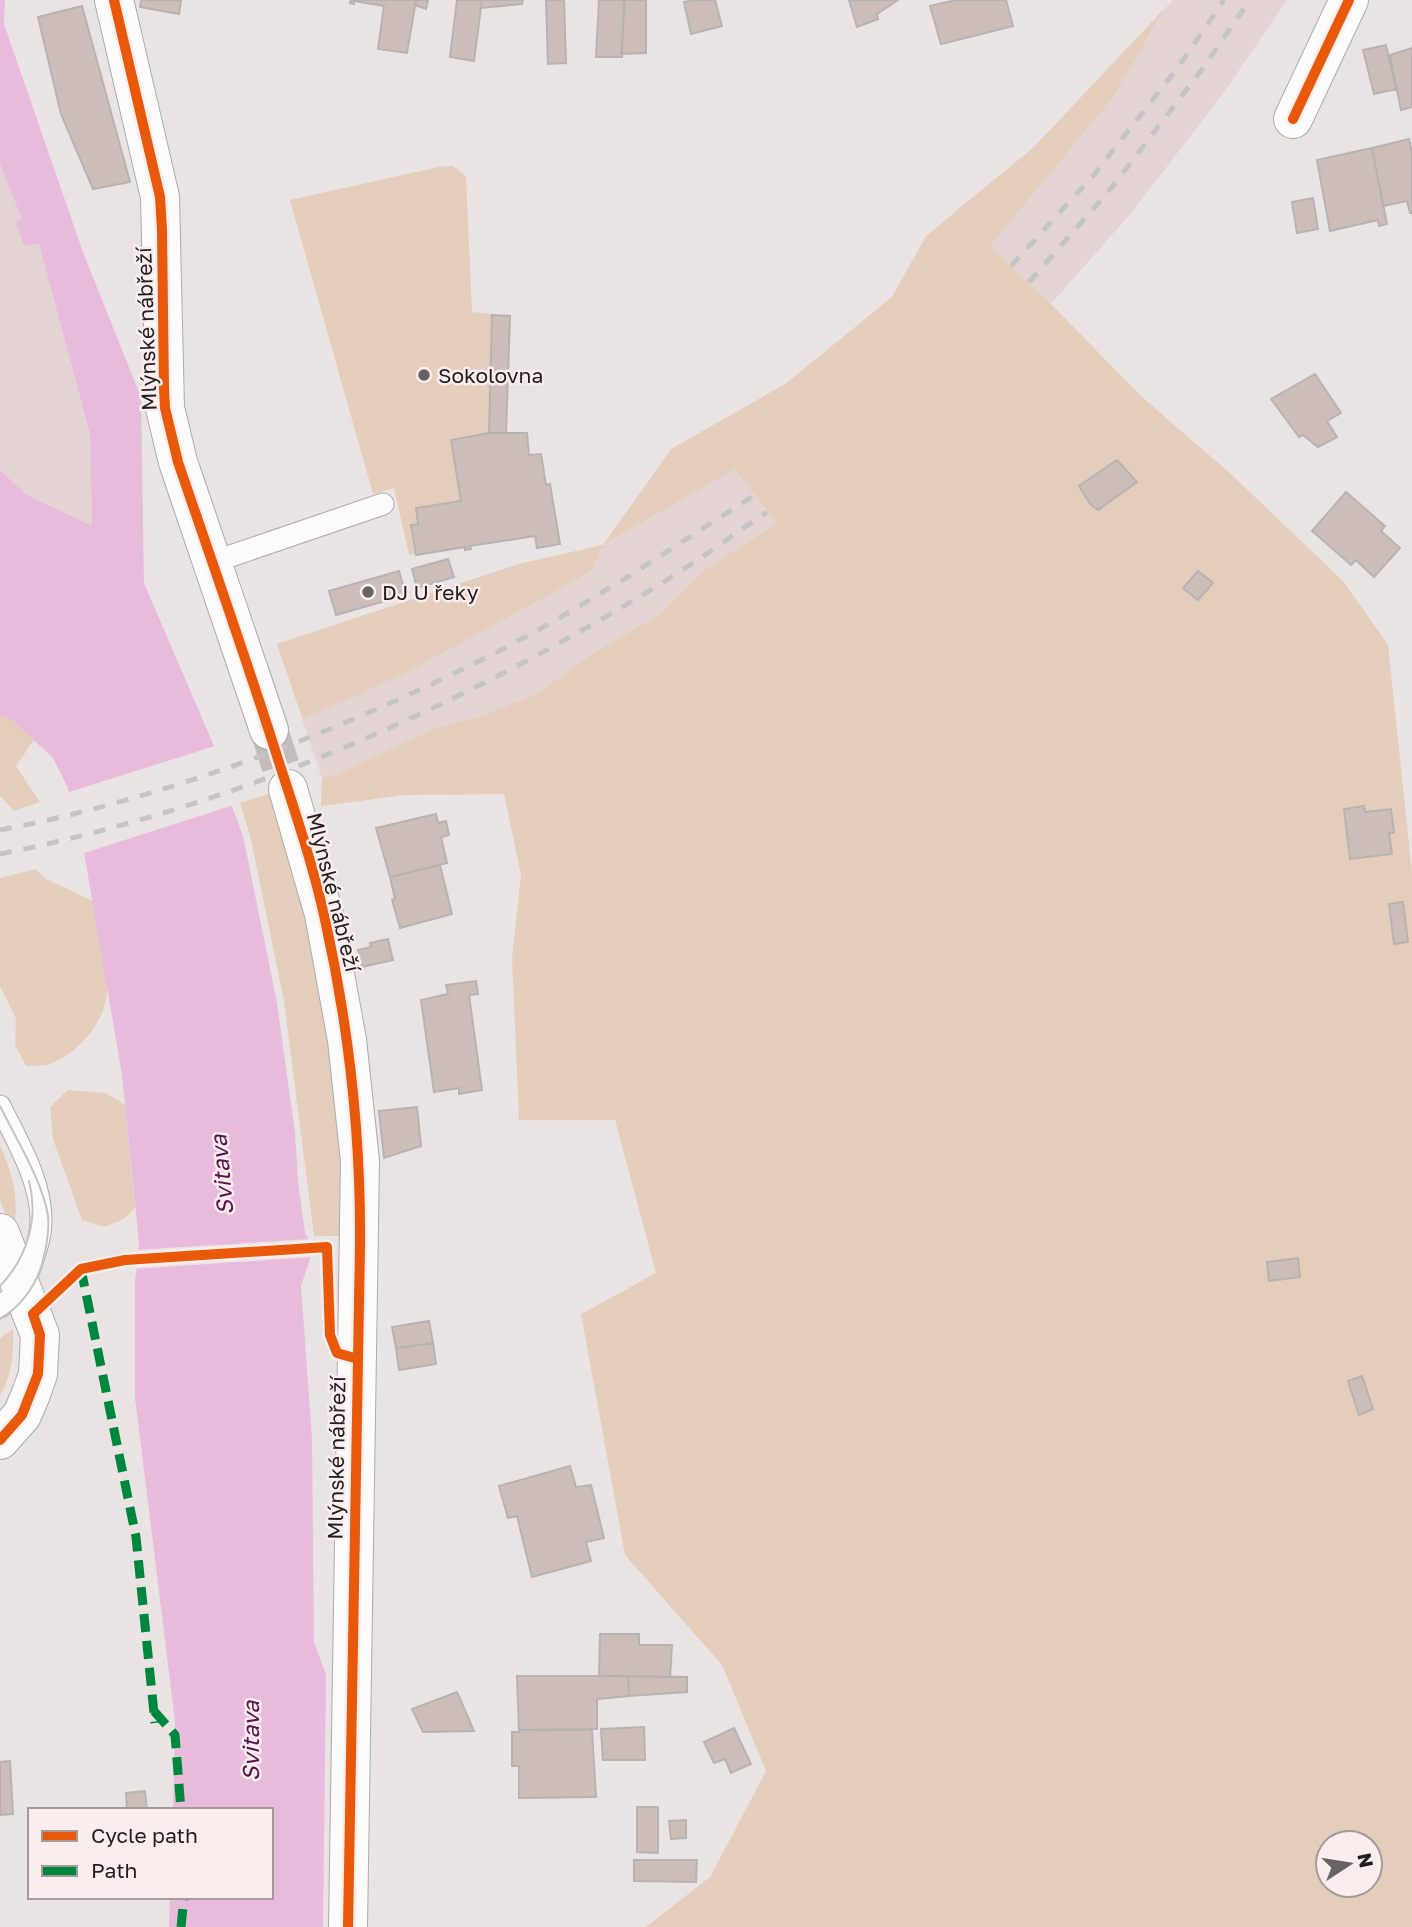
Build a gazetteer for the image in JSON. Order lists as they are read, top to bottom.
{
  "streets": {
    "street": ["Mlýnské nábřeží"]
  },
  "water": ["Svitava"],
  "places": ["Sokolovna", "DJ U řeky"],
  "legend": ["Cycle path", "Path"],
  "north": "right"
}
